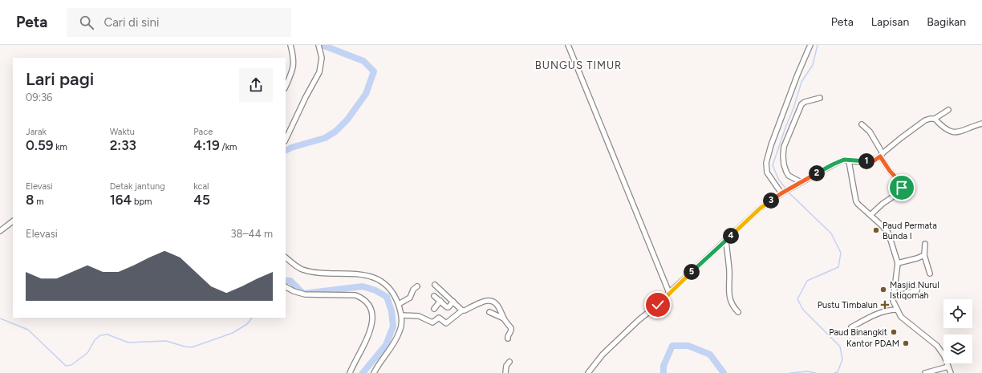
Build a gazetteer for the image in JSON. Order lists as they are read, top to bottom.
{
  "districts": ["BUNGUS TIMUR"],
  "places": {
    "other": [
      "Paud Permata Bunda I",
      "Masjid Nurul Istiqomah",
      "Paud Binangkit",
      "Kantor PDAM"
    ],
    "health": ["Pustu Timbalun"]
  },
  "page": {
    "header": "Peta",
    "search": "Cari di sini",
    "nav": ["Peta", "Lapisan", "Bagikan"],
    "heading": ["Lari pagi", "09:36"],
    "stats": [
      ["Jarak", "0.59 km"],
      ["Waktu", "2:33"],
      ["Pace", "4:19 /km"],
      ["Elevasi", "8 m"],
      ["Detak jantung", "164 bpm"],
      ["kcal", "45"]
    ],
    "pins": [
      "1",
      "2",
      "3",
      "4",
      "5"
    ],
    "chart": ["Elevasi", "38–44 m"]
  }
}
